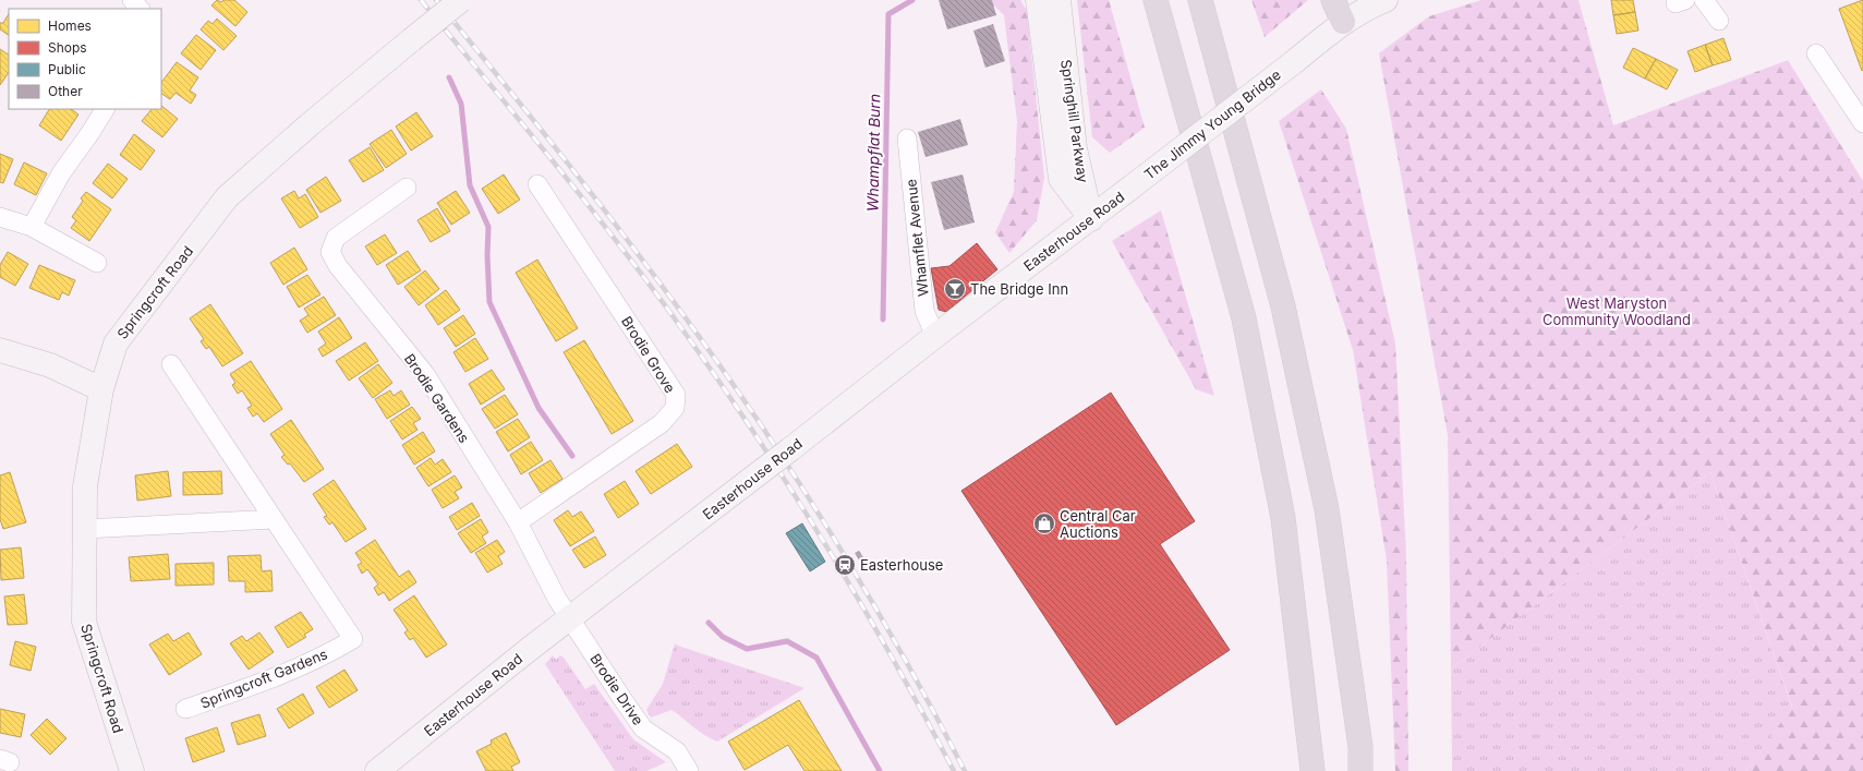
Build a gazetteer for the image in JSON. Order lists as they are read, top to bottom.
{
  "streets": {
    "street": [
      "Springhill Parkway",
      "The Jimmy Young Bridge",
      "Easterhouse Road",
      "Whamflet Avenue",
      "Springcroft Road",
      "Brodie Grove",
      "Brodie Gardens",
      "Springcroft Gardens",
      "Brodie Drive"
    ]
  },
  "crossings": [
    ["Springhill Parkway", "Easterhouse Road"],
    ["The Jimmy Young Bridge", "Easterhouse Road"],
    ["Easterhouse Road", "Whamflet Avenue"],
    ["Easterhouse Road", "Brodie Gardens"],
    ["Easterhouse Road", "Brodie Drive"],
    ["Brodie Grove", "Brodie Gardens"],
    ["Brodie Gardens", "Brodie Drive"]
  ],
  "water": ["Whampflat Burn"],
  "parks": ["West Maryston Community Woodland"],
  "places": {
    "bar": ["The Bridge Inn"],
    "shop": ["Central Car Auctions"],
    "station": ["Easterhouse"]
  },
  "legend": [
    "Homes",
    "Shops",
    "Public",
    "Other"
  ]
}
